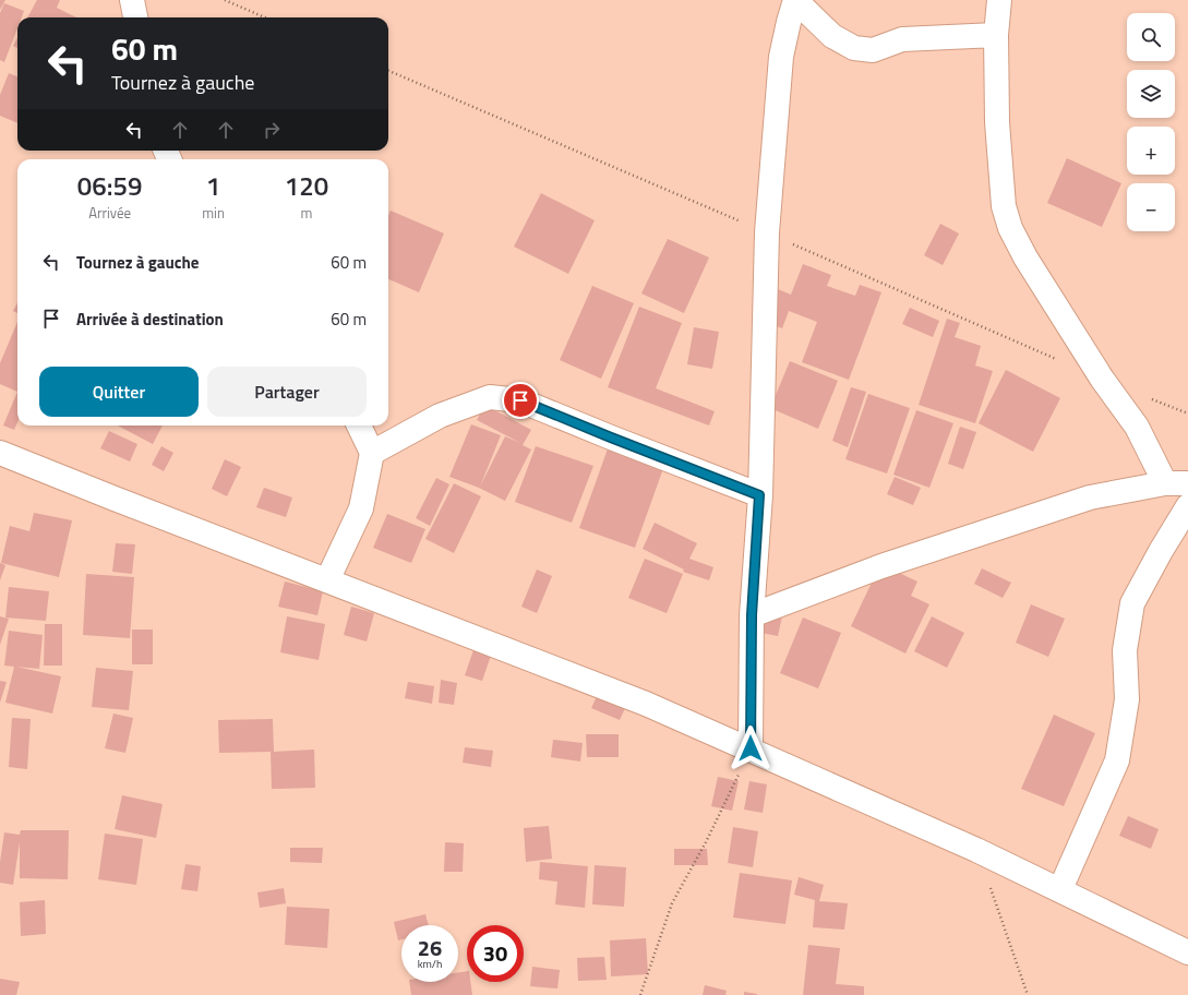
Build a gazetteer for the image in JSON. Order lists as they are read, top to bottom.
{
  "page": {
    "map_buttons": ["+", "−"],
    "turn": ["60 m", "Tournez à gauche"],
    "eta": [
      "06:59",
      "Arrivée",
      "1",
      "min",
      "120",
      "m"
    ],
    "list": [
      {
        "name": "Tournez à gauche",
        "value": "60 m"
      },
      {
        "name": "Arrivée à destination",
        "value": "60 m"
      }
    ],
    "buttons": ["Quitter", "Partager"],
    "speed": "26 km/h",
    "limit": "30"
  }
}
